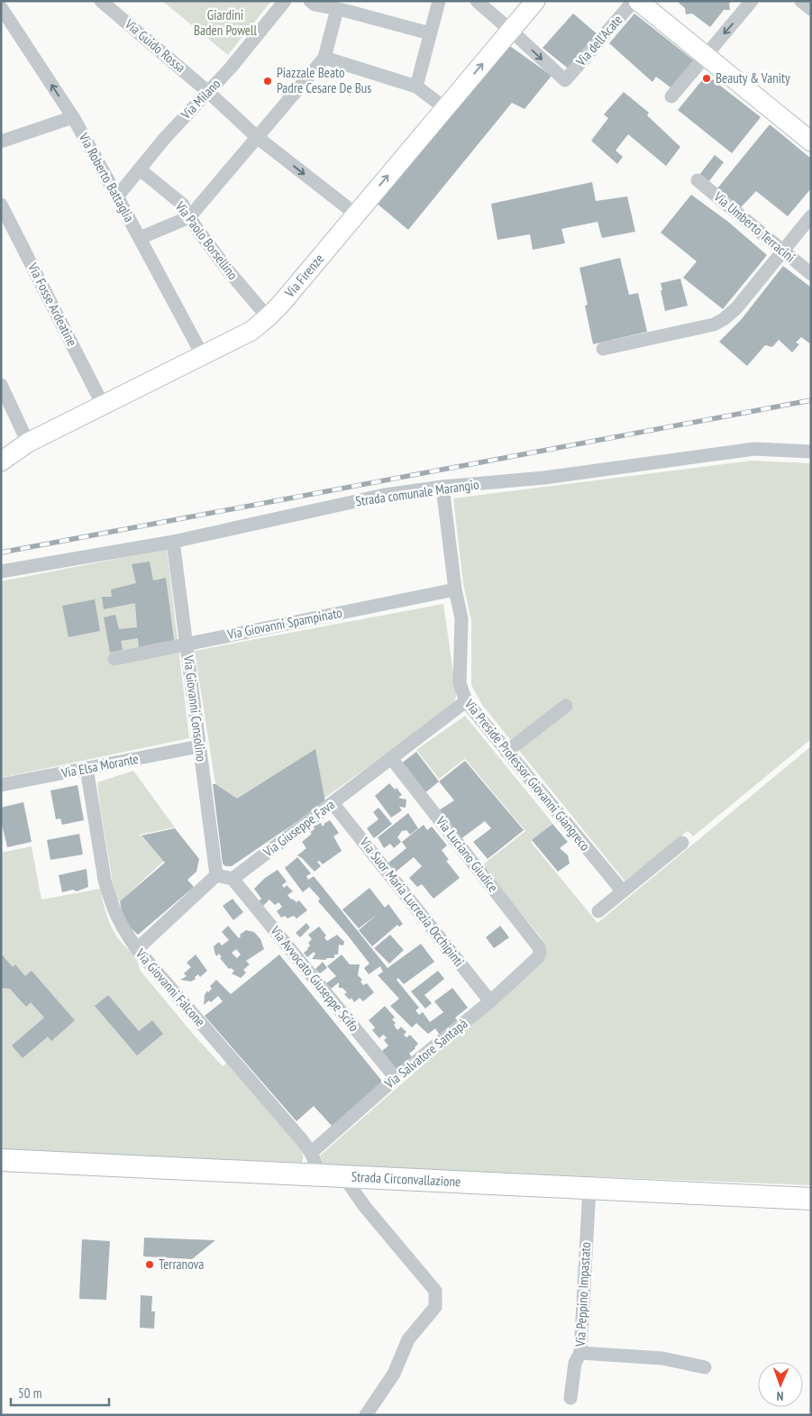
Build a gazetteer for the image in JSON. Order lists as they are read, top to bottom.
{
  "streets": {
    "main road": ["Strada Circonvallazione"],
    "street": [
      "Via dell'Acate",
      "Via Guido Rossa",
      "Via Milano",
      "Via Roberto Battaglia",
      "Via Umberto Terracini",
      "Via Paolo Borsellino",
      "Via Firenze",
      "Via Fosse Ardeatine",
      "Strada comunale Marangio",
      "Via Giovanni Spampinato",
      "Via Giovanni Consolino",
      "Via Elsa Morante",
      "Via Preside Professor Giovanni Giangreco",
      "Via Giuseppe Fava",
      "Via Luciano Giudice",
      "Via Suor Maria Lucrezia Occhipinti",
      "Via Avvocato Giuseppe Scifo",
      "Via Giovanni Falcone",
      "Via Salvatore Santapà",
      "Via Peppino Impastato"
    ]
  },
  "crossings": [
    ["Via dell'Acate", "Via Firenze"],
    ["Via Guido Rossa", "Via Milano"],
    ["Via Milano", "Via Roberto Battaglia"],
    ["Via Milano", "Via Paolo Borsellino"],
    ["Via Roberto Battaglia", "Via Firenze"],
    ["Via Paolo Borsellino", "Via Firenze"],
    ["Via Firenze", "Via Fosse Ardeatine"],
    ["Strada comunale Marangio", "Via Giovanni Consolino"],
    ["Strada comunale Marangio", "Via Preside Professor Giovanni Giangreco"],
    ["Via Giovanni Spampinato", "Via Giovanni Consolino"],
    ["Via Giovanni Spampinato", "Via Preside Professor Giovanni Giangreco"],
    ["Via Giovanni Consolino", "Via Elsa Morante"],
    ["Via Elsa Morante", "Via Giovanni Falcone"],
    ["Via Preside Professor Giovanni Giangreco", "Via Giuseppe Fava"],
    ["Via Giuseppe Fava", "Via Luciano Giudice"],
    ["Via Giuseppe Fava", "Via Suor Maria Lucrezia Occhipinti"],
    ["Via Giuseppe Fava", "Via Avvocato Giuseppe Scifo"],
    ["Via Luciano Giudice", "Via Salvatore Santapà"],
    ["Via Suor Maria Lucrezia Occhipinti", "Via Salvatore Santapà"],
    ["Via Avvocato Giuseppe Scifo", "Via Salvatore Santapà"],
    ["Via Giovanni Falcone", "Via Salvatore Santapà"],
    ["Via Giovanni Falcone", "Strada Circonvallazione"],
    ["Strada Circonvallazione", "Via Peppino Impastato"]
  ],
  "parks": ["Giardini Baden Powell"],
  "places": ["Beauty & Vanity", "Piazzale Beato Padre Cesare De Bus", "Terranova"],
  "scale_bar": "50 m",
  "north": "bottom"
}
